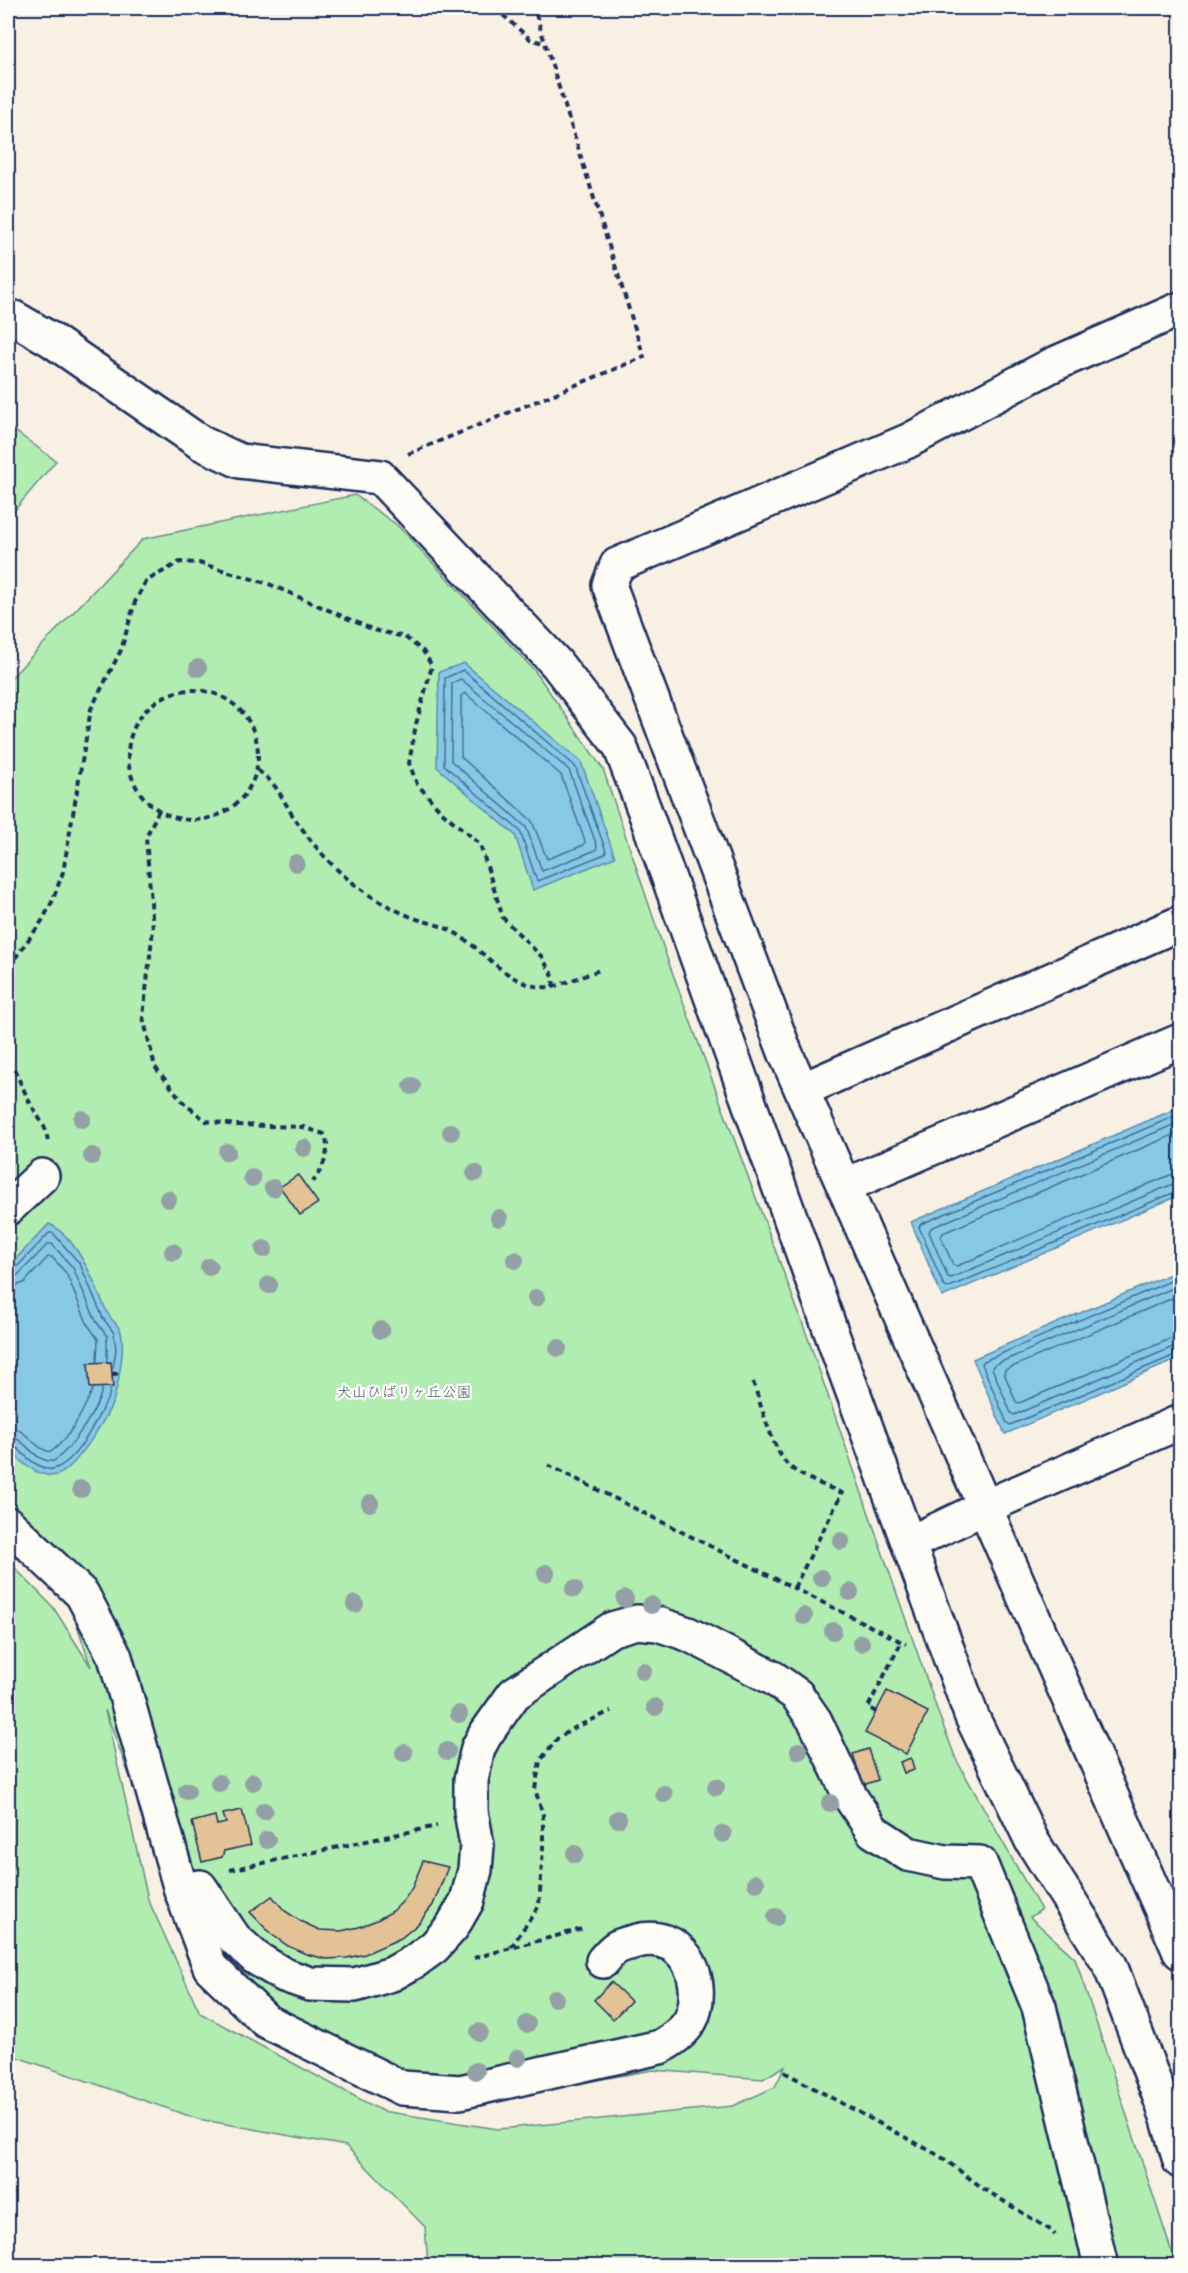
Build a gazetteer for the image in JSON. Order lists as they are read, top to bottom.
{
  "parks": ["犬山ひばりヶ丘公園"]
}
